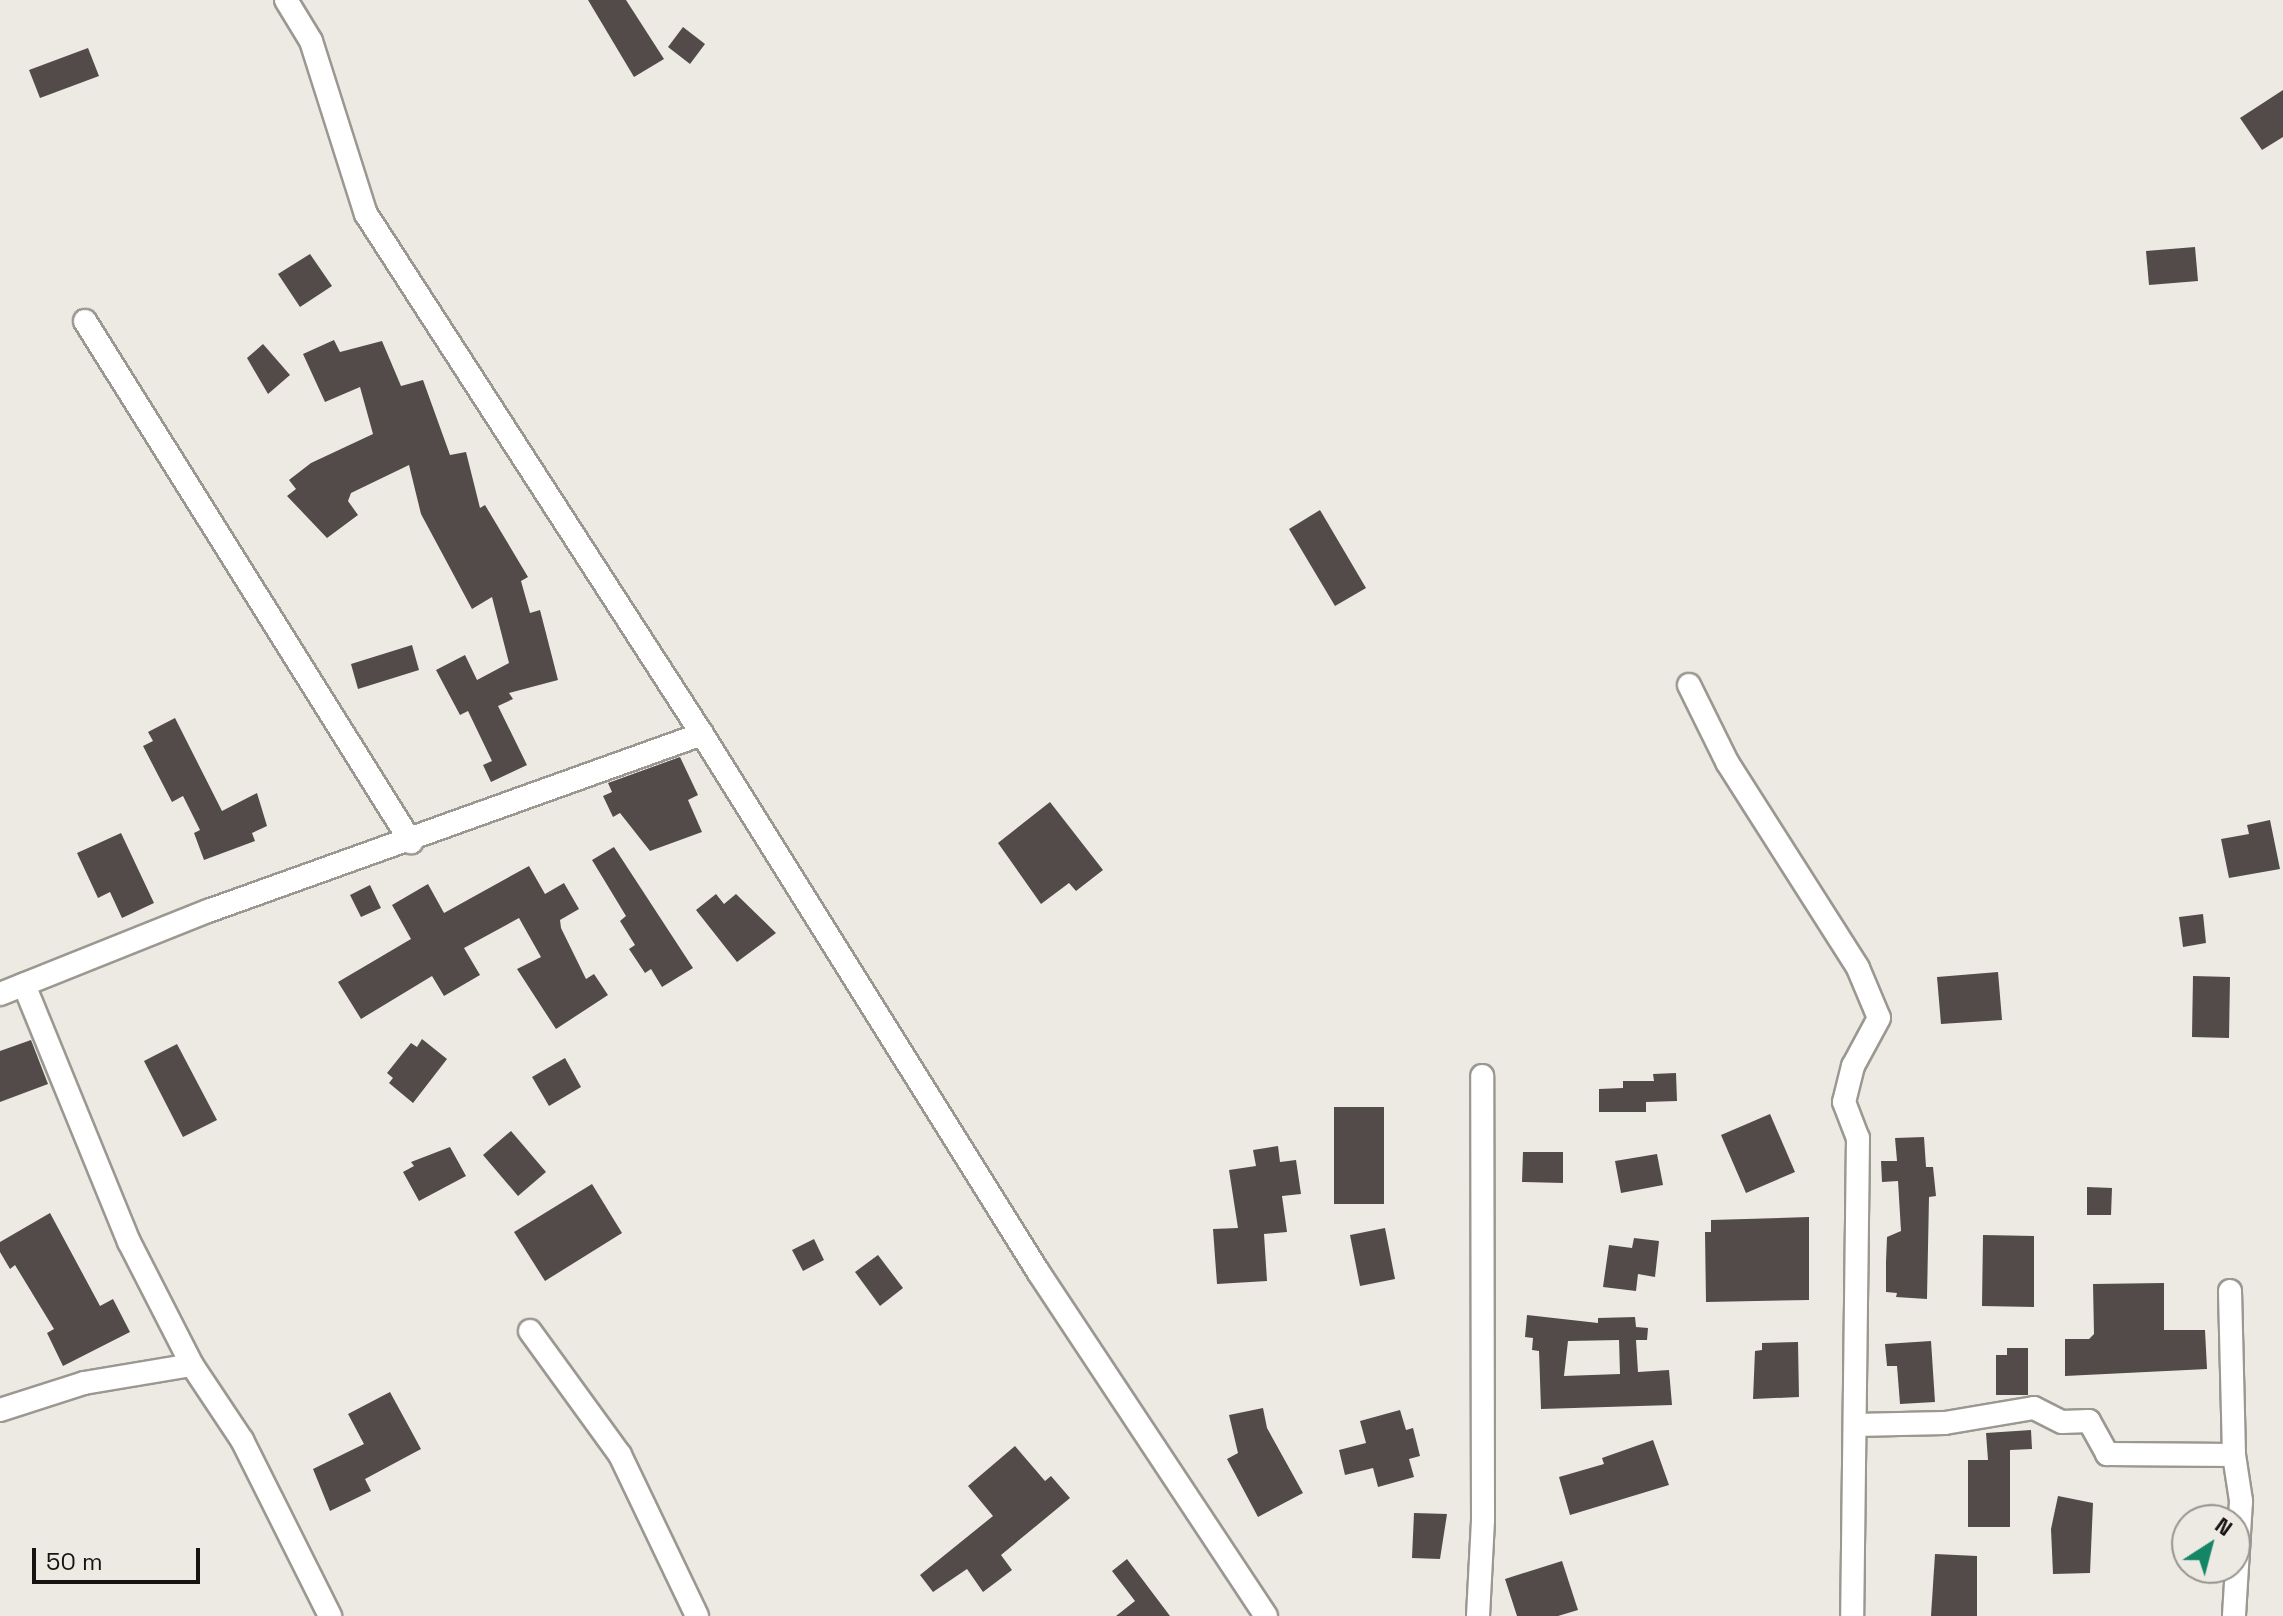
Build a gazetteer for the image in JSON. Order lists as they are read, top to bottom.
{
  "scale_bar": "50 m",
  "north": "top right"
}
